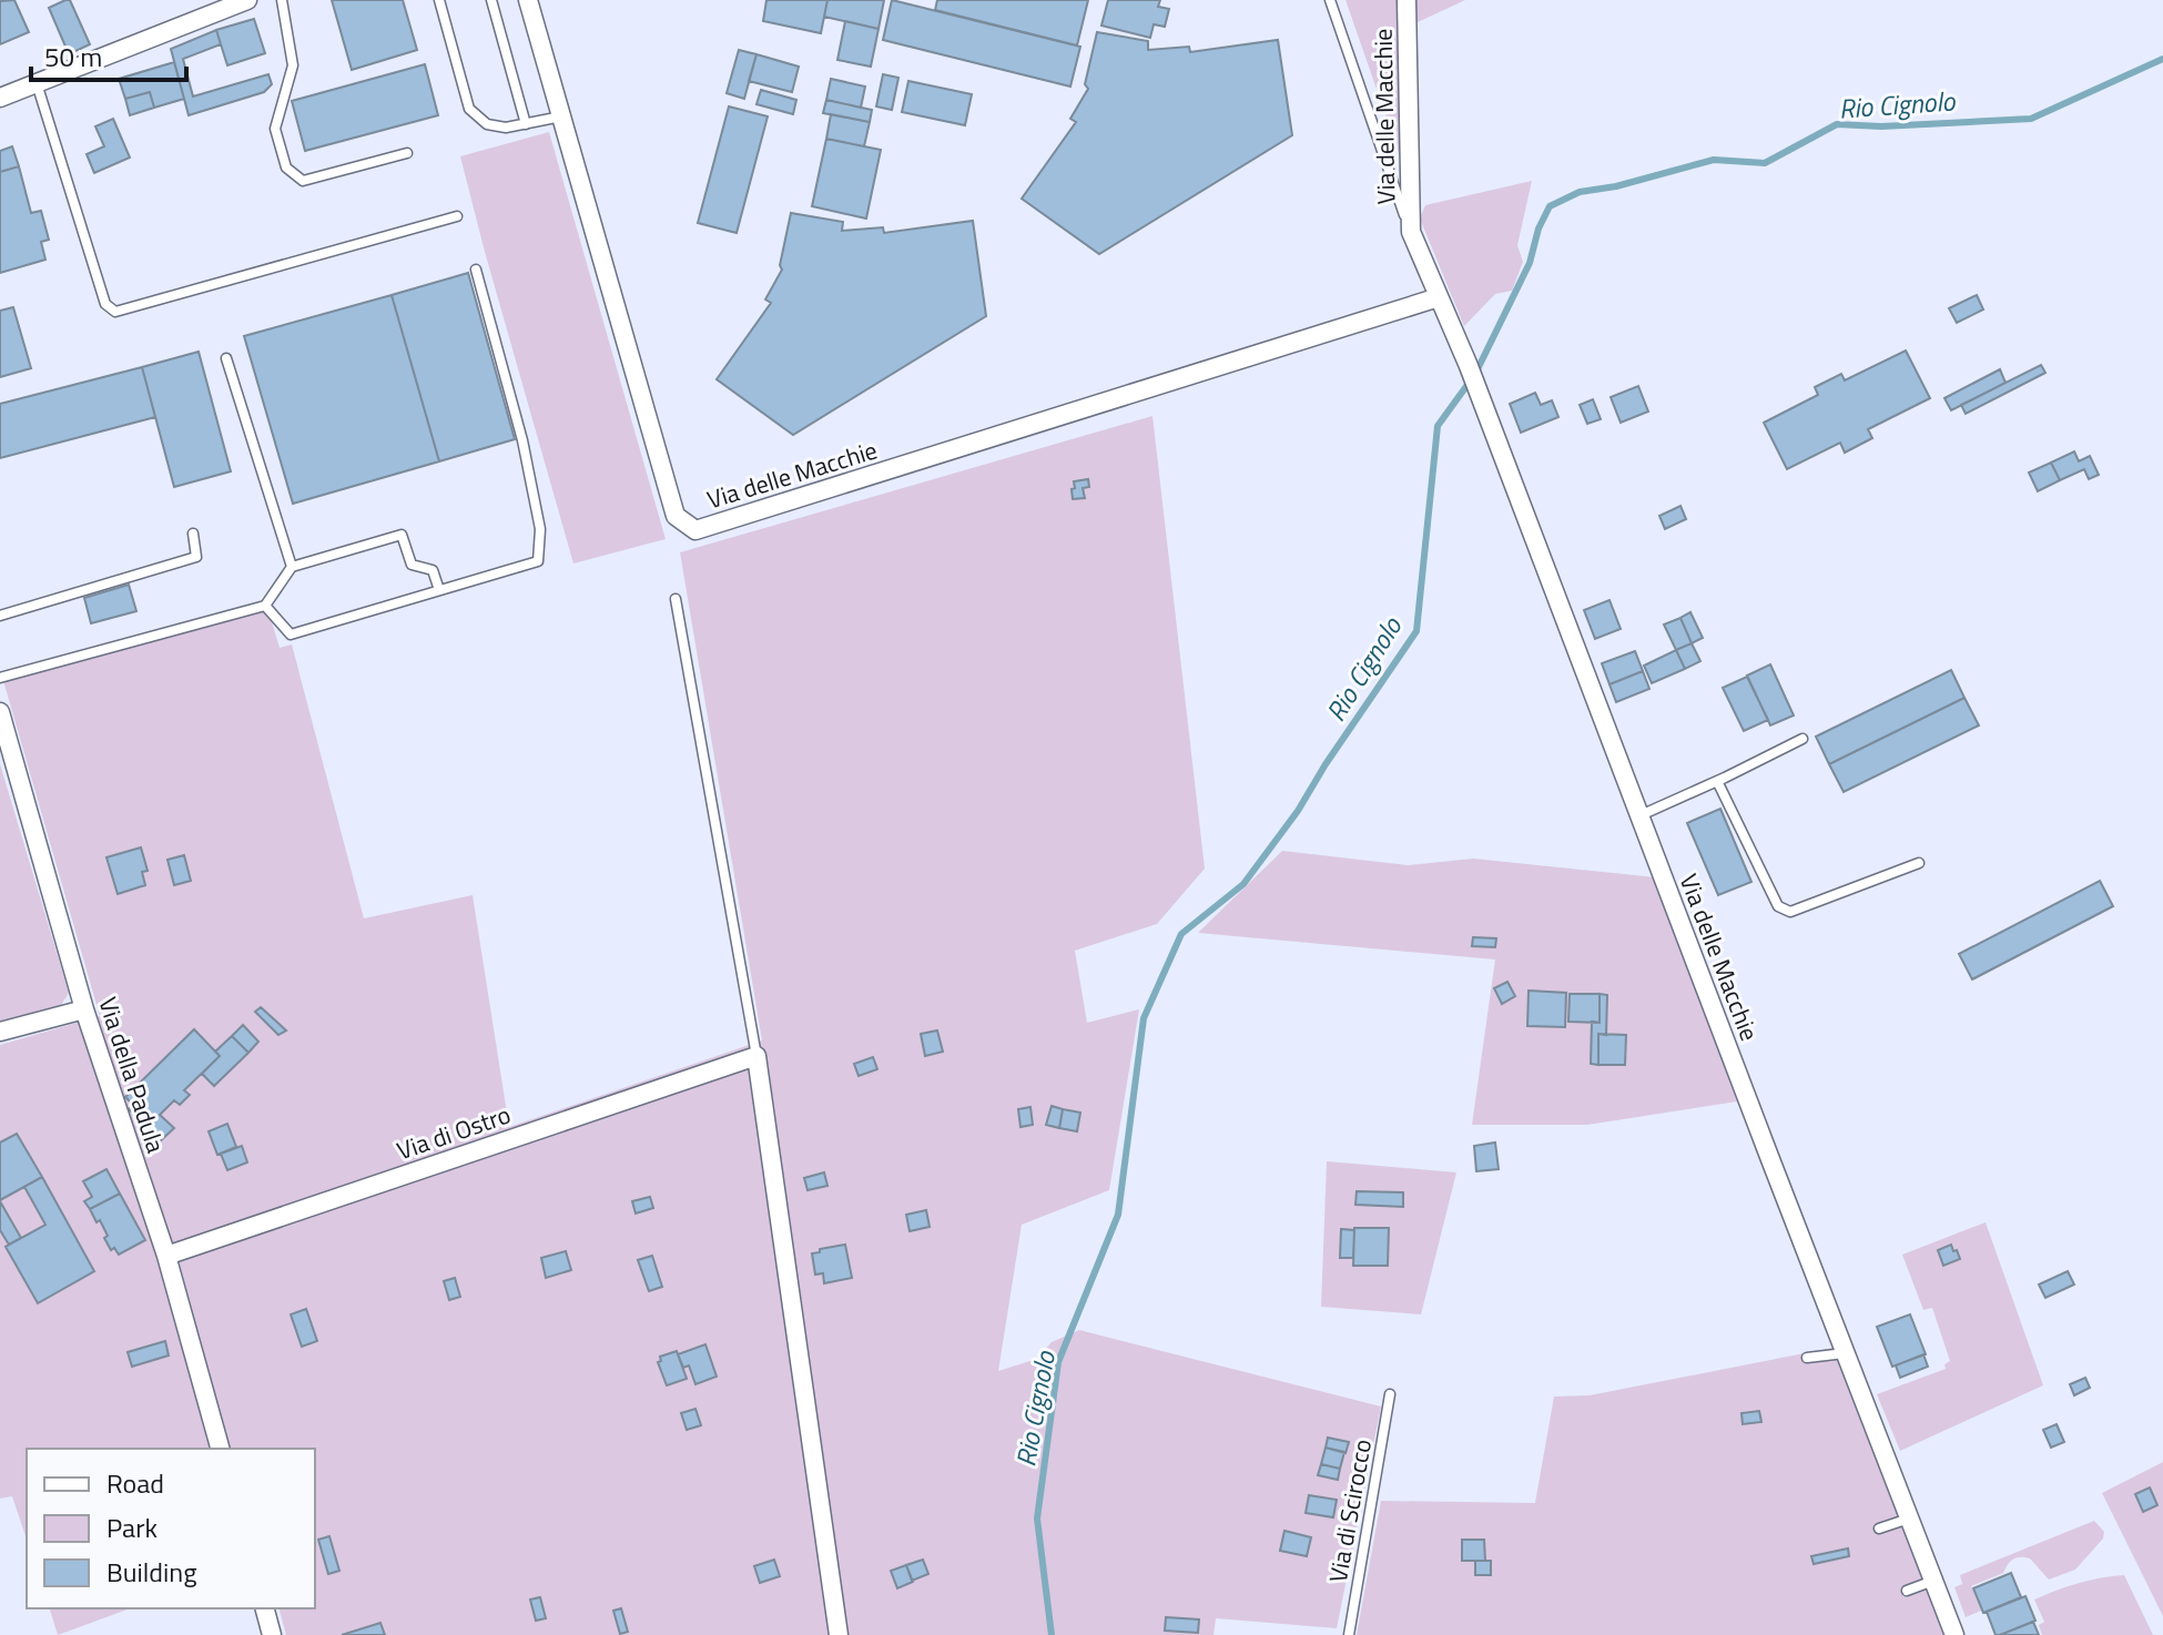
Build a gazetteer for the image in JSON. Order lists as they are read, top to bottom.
{
  "streets": {
    "street": ["Via delle Macchie", "Via della Padula", "Via di Ostro"],
    "lane": ["Via di Scirocco"]
  },
  "crossings": [
    ["Via della Padula", "Via di Ostro"]
  ],
  "water": ["Rio Cignolo"],
  "legend": ["Road", "Park", "Building"],
  "scale_bar": "50 m"
}
